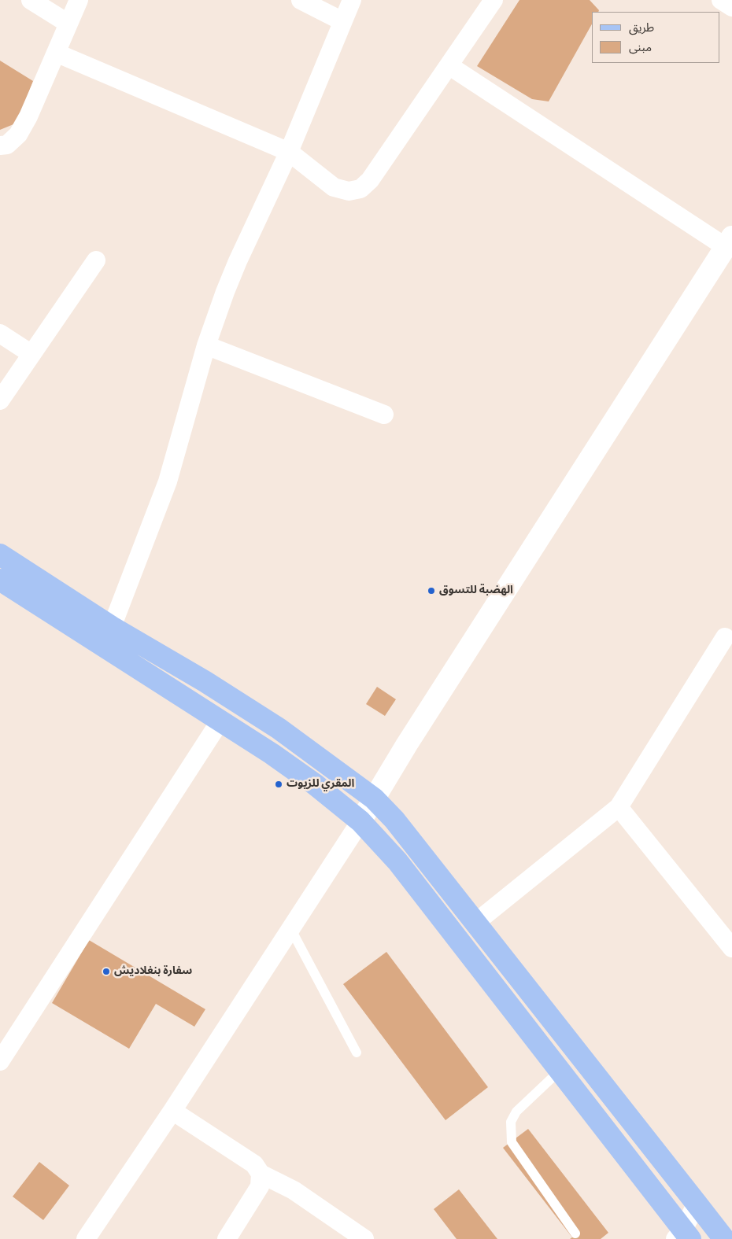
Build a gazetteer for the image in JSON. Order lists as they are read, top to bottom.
{
  "places": ["الهضبة للتسوق", "المقري للزيوت", "سفارة بنغلاديش"],
  "legend": ["طريق", "مبنى"]
}
